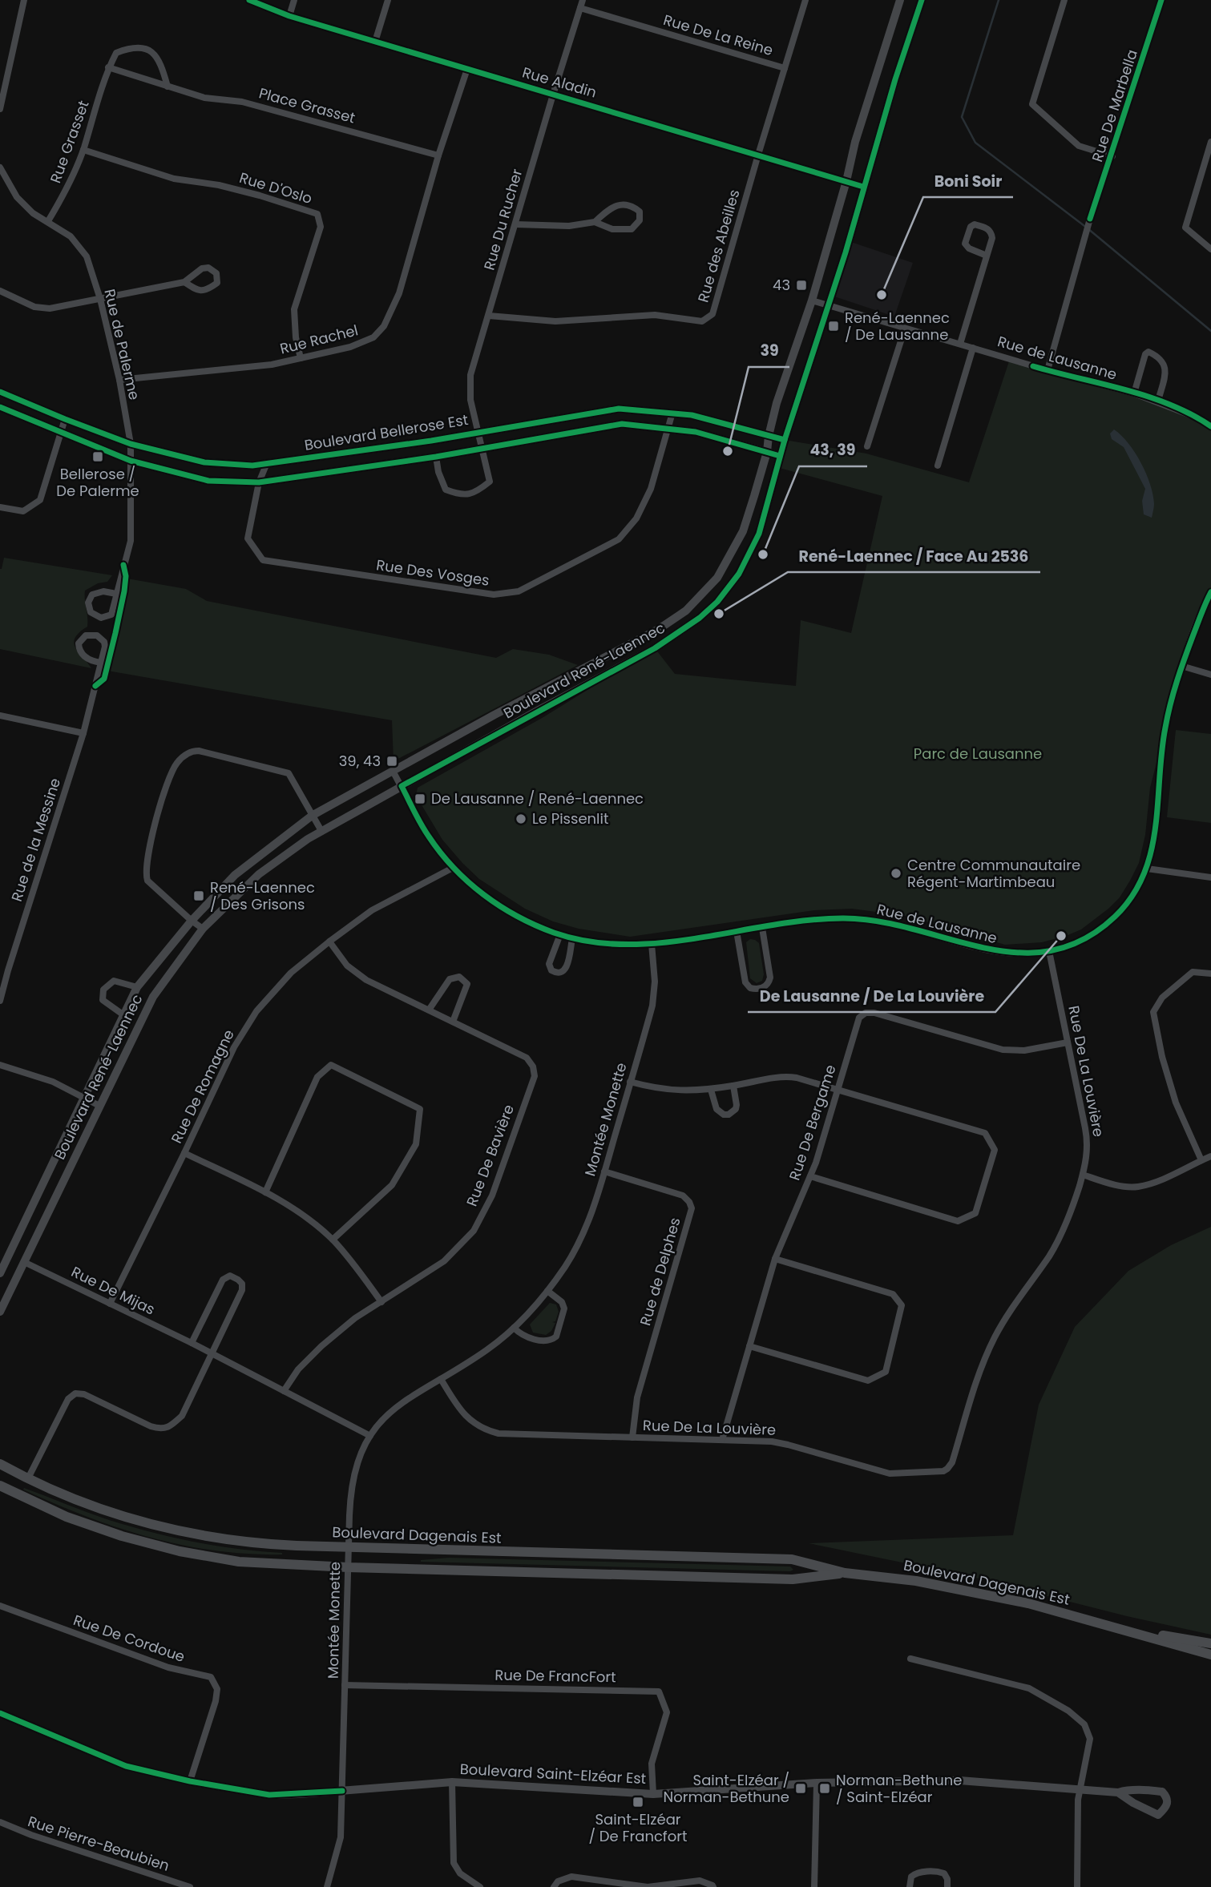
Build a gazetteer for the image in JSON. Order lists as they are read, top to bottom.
{
  "streets": {
    "main road": ["Boulevard Dagenais Est"],
    "street": [
      "Rue De La Reine",
      "Rue Aladin",
      "Place Grasset",
      "Rue De Marbella",
      "Rue Grasset",
      "Rue D'Oslo",
      "Rue Du Rucher",
      "Rue des Abeilles",
      "Rue Rachel",
      "Rue de Palerme",
      "Rue de Lausanne",
      "Boulevard Bellerose Est",
      "Rue Des Vosges",
      "Boulevard René-Laennec",
      "Rue de la Messine",
      "Rue De La Louvière",
      "Rue De Romagne",
      "Montée Monette",
      "Rue De Bergame",
      "Rue De Bavière",
      "Rue de Delphes",
      "Rue De Mijas",
      "Rue De Cordoue",
      "Rue De FrancFort",
      "Boulevard Saint-Elzéar Est",
      "Rue Pierre-Beaubien"
    ]
  },
  "crossings": [
    ["Rue De La Reine", "Rue Du Rucher"],
    ["Rue De La Reine", "Rue des Abeilles"],
    ["Rue Aladin", "Rue Du Rucher"],
    ["Rue Aladin", "Rue des Abeilles"],
    ["Rue Aladin", "Rue Rachel"],
    ["Rue Aladin", "Boulevard René-Laennec"],
    ["Place Grasset", "Rue Grasset"],
    ["Place Grasset", "Rue Rachel"],
    ["Rue De Marbella", "Rue de Lausanne"],
    ["Rue Grasset", "Rue D'Oslo"],
    ["Rue Grasset", "Rue de Palerme"],
    ["Rue D'Oslo", "Rue Rachel"],
    ["Rue Du Rucher", "Rue des Abeilles"],
    ["Rue Du Rucher", "Boulevard Bellerose Est"],
    ["Rue Rachel", "Rue de Palerme"],
    ["Rue de Palerme", "Boulevard Bellerose Est"],
    ["Rue de Lausanne", "Boulevard René-Laennec"],
    ["Rue de Lausanne", "Rue De La Louvière"],
    ["Rue de Lausanne", "Rue De Romagne"],
    ["Rue de Lausanne", "Montée Monette"],
    ["Boulevard Bellerose Est", "Rue Des Vosges"],
    ["Boulevard Bellerose Est", "Boulevard René-Laennec"],
    ["Boulevard René-Laennec", "Rue De Mijas"],
    ["Rue De La Louvière", "Montée Monette"],
    ["Rue De La Louvière", "Rue De Bergame"],
    ["Rue De La Louvière", "Rue de Delphes"],
    ["Rue De Romagne", "Rue De Bavière"],
    ["Rue De Romagne", "Rue De Mijas"],
    ["Montée Monette", "Rue de Delphes"],
    ["Montée Monette", "Rue De Mijas"],
    ["Montée Monette", "Boulevard Dagenais Est"],
    ["Montée Monette", "Rue De FrancFort"],
    ["Montée Monette", "Boulevard Saint-Elzéar Est"],
    ["Rue De Bavière", "Rue De Mijas"],
    ["Rue De Cordoue", "Boulevard Saint-Elzéar Est"],
    ["Rue De FrancFort", "Boulevard Saint-Elzéar Est"]
  ],
  "parks": ["Parc de Lausanne"],
  "places": {
    "transit": [
      "43",
      "René-Laennec / De Lausanne",
      "Bellerose / De Palerme",
      "39, 43",
      "De Lausanne / René-Laennec",
      "René-Laennec / Des Grisons",
      "Saint-Elzéar / Norman-Bethune",
      "Norman-Bethune / Saint-Elzéar",
      "Saint-Elzéar / De Francfort"
    ],
    "other": [
      "Boni Soir",
      "39",
      "43, 39",
      "René-Laennec / Face Au 2536",
      "Le Pissenlit",
      "Centre Communautaire Régent-Martimbeau",
      "De Lausanne / De La Louvière"
    ]
  }
}
